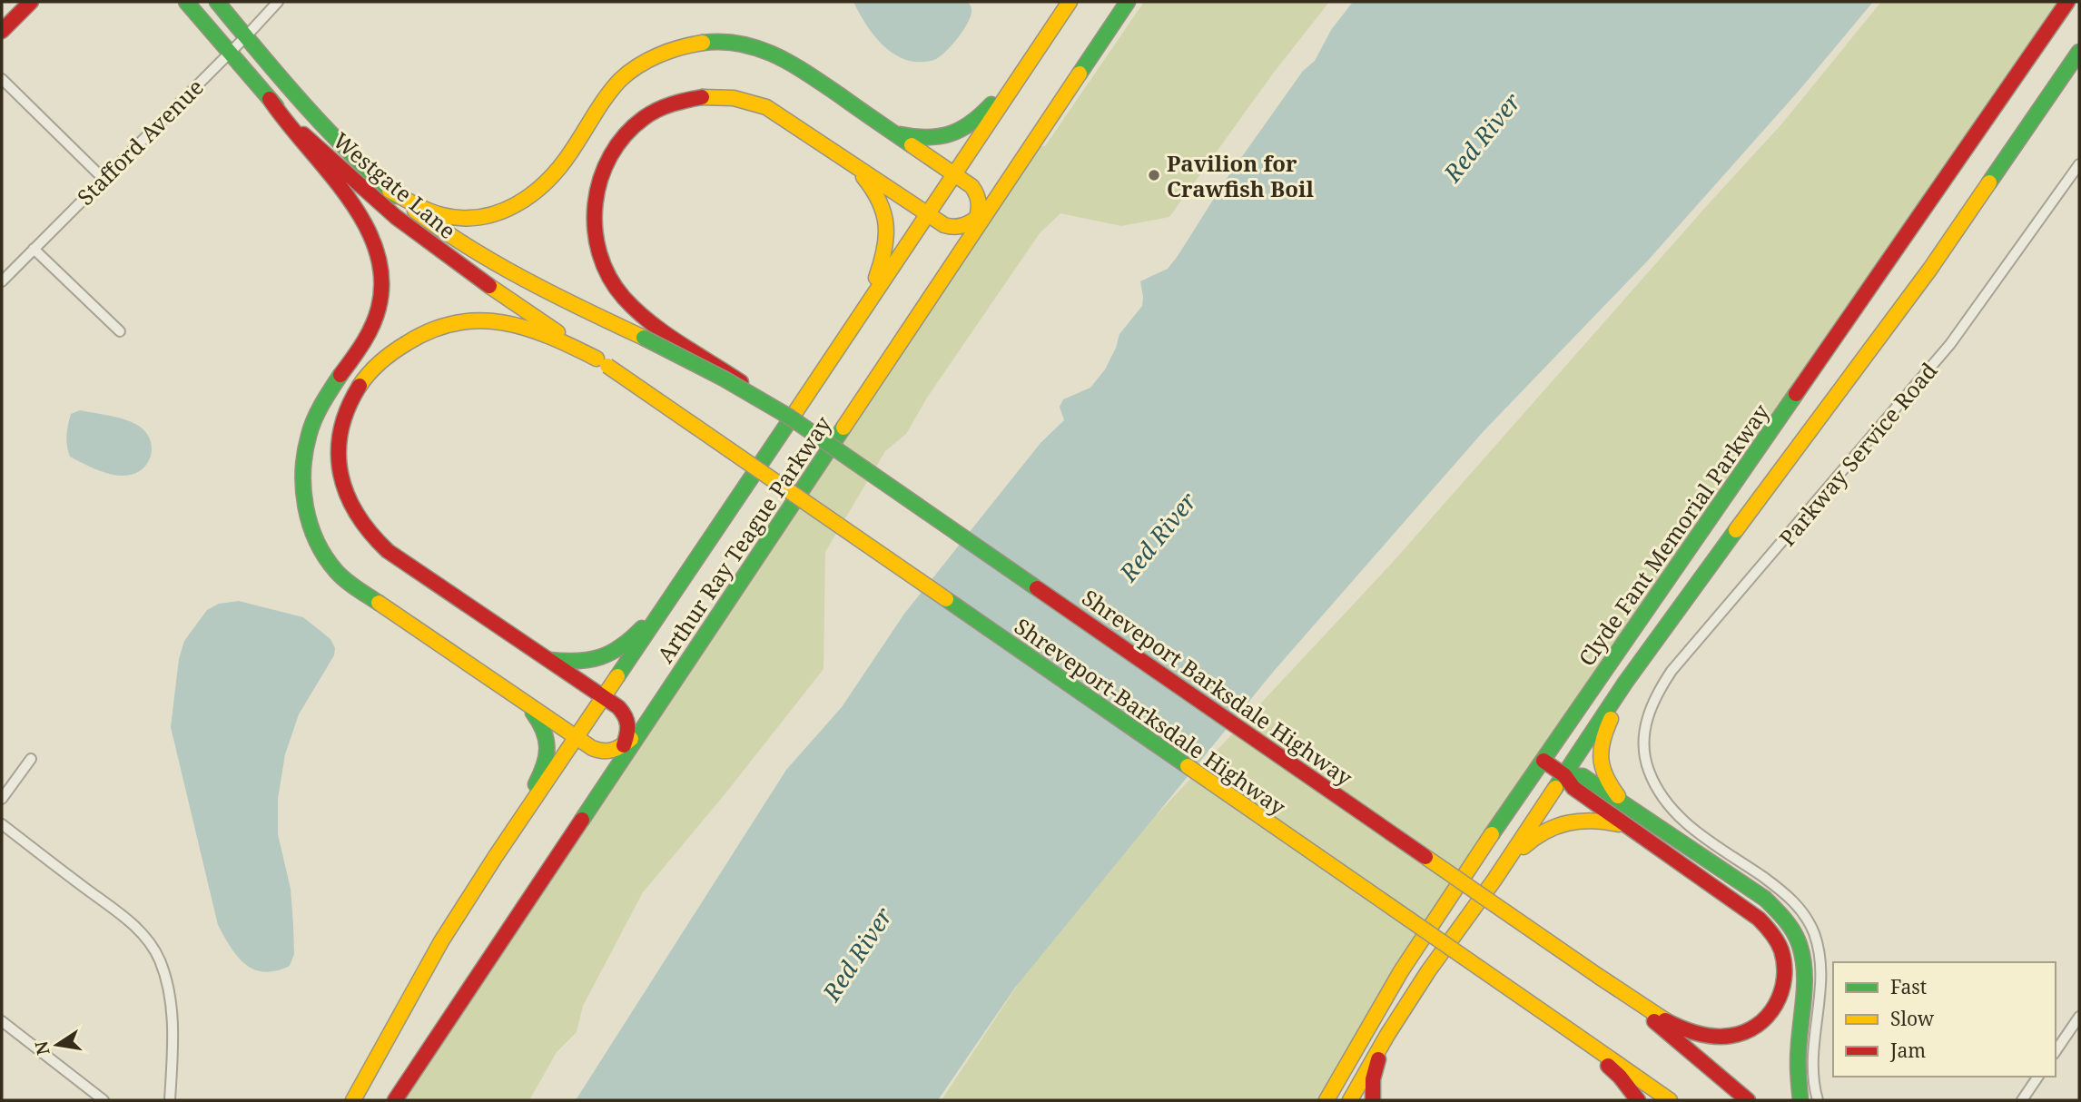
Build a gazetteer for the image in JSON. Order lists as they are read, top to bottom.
{
  "streets": {
    "main road": [
      "Westgate Lane",
      "Clyde Fant Memorial Parkway",
      "Arthur Ray Teague Parkway",
      "Shreveport Barksdale Highway",
      "Shreveport-Barksdale Highway"
    ],
    "street": ["Stafford Avenue", "Parkway Service Road"]
  },
  "crossings": [
    ["Stafford Avenue", "Westgate Lane"],
    ["Westgate Lane", "Shreveport Barksdale Highway"],
    ["Westgate Lane", "Shreveport-Barksdale Highway"]
  ],
  "water": ["Red River"],
  "places": ["Pavilion for Crawfish Boil"],
  "legend": ["Fast", "Slow", "Jam"],
  "north": "left"
}
